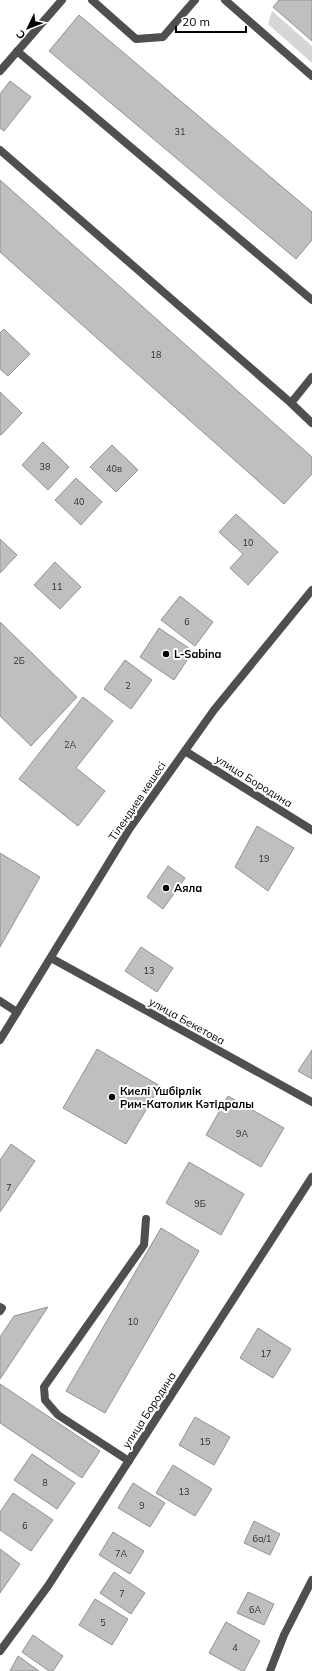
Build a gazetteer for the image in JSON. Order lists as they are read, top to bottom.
{
  "streets": {
    "street": ["улица Бородина", "Тілендиев көшесі", "улица Бекетова"]
  },
  "crossings": [
    ["улица Бородина", "Тілендиев көшесі"],
    ["Тілендиев көшесі", "улица Бекетова"]
  ],
  "places": ["L-Sabina", "Аяла", "Киелі Үшбірлік Рим-Католик Кәтідралы"],
  "house_numbers": [
    "31",
    "18",
    "38",
    "40в",
    "40",
    "10",
    "11",
    "6",
    "2Б",
    "2",
    "2А",
    "19",
    "13",
    "9А",
    "7",
    "9Б",
    "10",
    "17",
    "15",
    "8",
    "13",
    "9",
    "6",
    "6а/1",
    "7А",
    "7",
    "6А",
    "5",
    "4"
  ],
  "scale_bar": "20 m",
  "north": "bottom left"
}
